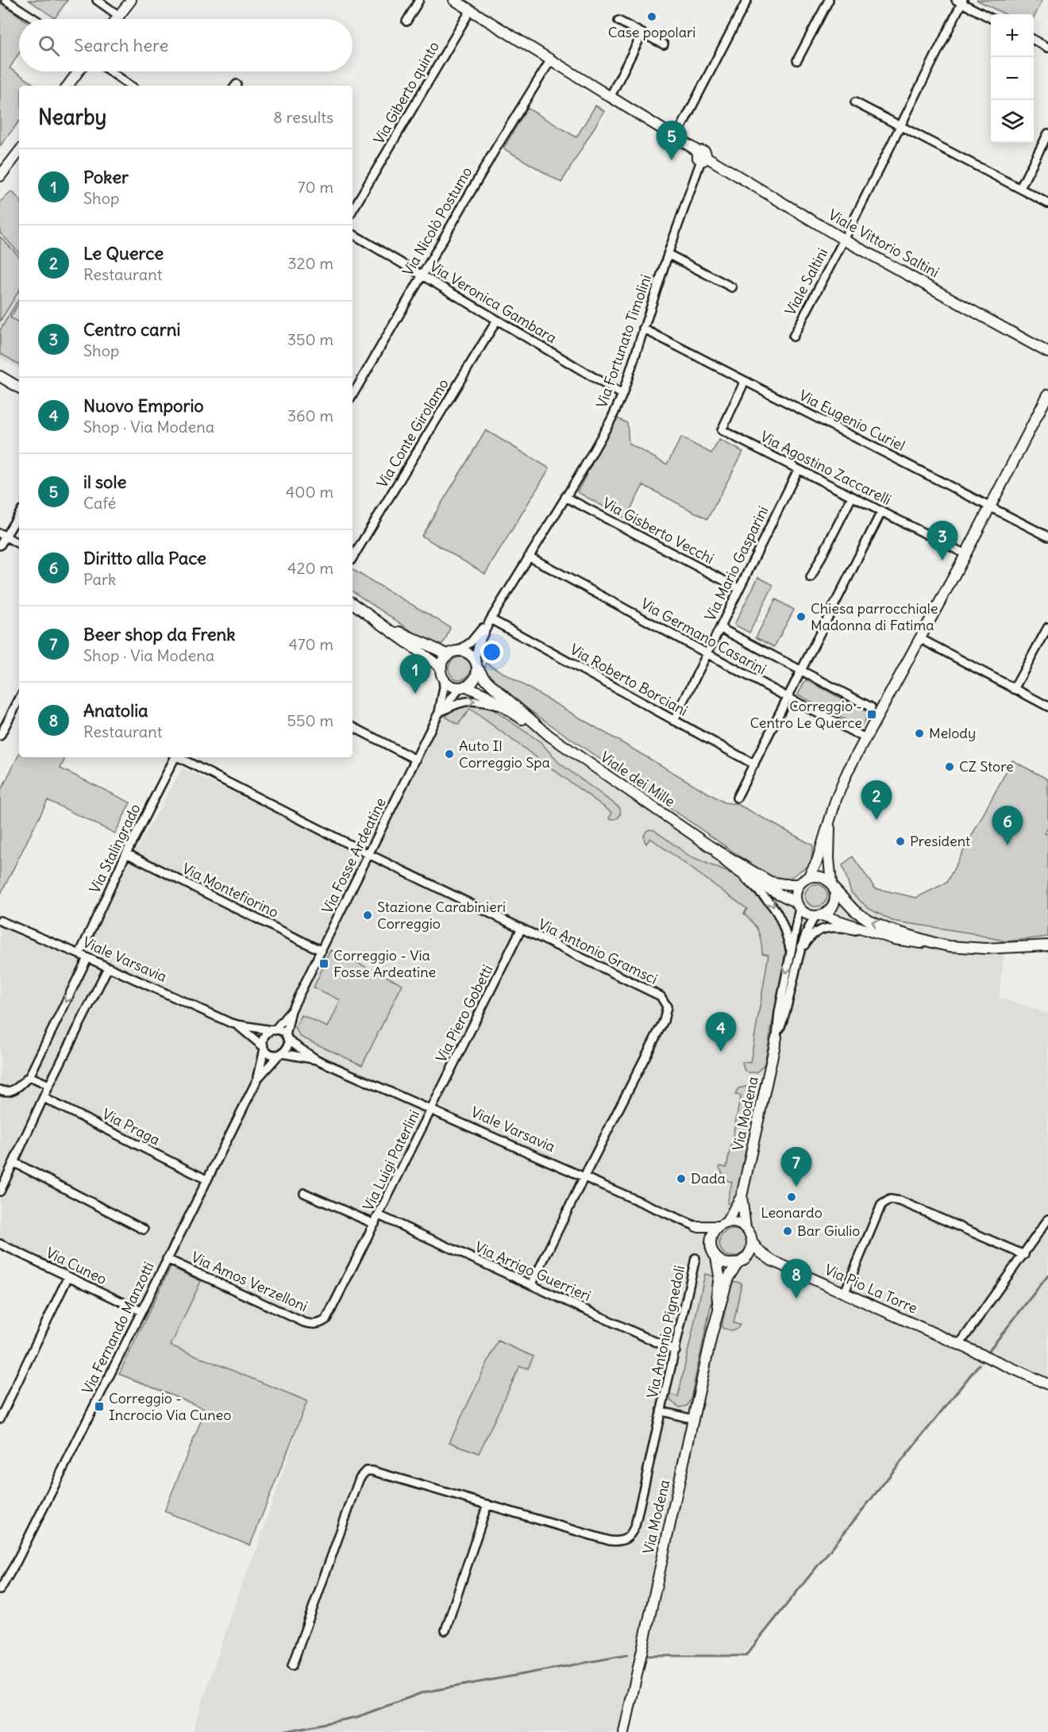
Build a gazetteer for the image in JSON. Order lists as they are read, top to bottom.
{
  "streets": {
    "street": [
      "Via Giberto quinto",
      "Via Nicolò Postumo",
      "Viale Vittorio Saltini",
      "Viale Saltini",
      "Via Veronica Gambara",
      "Via Fortunato Timolini",
      "Via Eugenio Curiel",
      "Via Conte Girolamo",
      "Via Agostino Zaccarelli",
      "Via Gisberto Vecchi",
      "Via Mario Gasparini",
      "Via Germano Casarini",
      "Via Roberto Borciani",
      "Viale dei Mille",
      "Via Stalingrado",
      "Via Fosse Ardeatine",
      "Via Montefiorino",
      "Via Antonio Gramsci",
      "Viale Varsavia",
      "Via Piero Gobetti",
      "Via Modena",
      "Via Praga",
      "Via Luigi Paterlini",
      "Via Cuneo",
      "Via Arrigo Guerrieri",
      "Via Amos Verzelloni",
      "Via Pio La Torre",
      "Via Fernando Manzotti",
      "Via Antonio Pignedoli"
    ]
  },
  "crossings": [
    ["Via Giberto quinto", "Viale Vittorio Saltini"],
    ["Via Nicolò Postumo", "Viale Vittorio Saltini"],
    ["Via Nicolò Postumo", "Via Veronica Gambara"],
    ["Viale Vittorio Saltini", "Viale Saltini"],
    ["Viale Vittorio Saltini", "Via Fortunato Timolini"],
    ["Via Veronica Gambara", "Via Fortunato Timolini"],
    ["Via Veronica Gambara", "Via Conte Girolamo"],
    ["Via Fortunato Timolini", "Via Eugenio Curiel"],
    ["Via Fortunato Timolini", "Via Gisberto Vecchi"],
    ["Via Fortunato Timolini", "Via Germano Casarini"],
    ["Via Fortunato Timolini", "Via Roberto Borciani"],
    ["Via Fortunato Timolini", "Viale dei Mille"],
    ["Via Fortunato Timolini", "Via Fosse Ardeatine"],
    ["Via Eugenio Curiel", "Via Agostino Zaccarelli"],
    ["Via Agostino Zaccarelli", "Via Mario Gasparini"],
    ["Via Gisberto Vecchi", "Via Mario Gasparini"],
    ["Via Mario Gasparini", "Via Germano Casarini"],
    ["Via Mario Gasparini", "Via Roberto Borciani"],
    ["Viale dei Mille", "Via Fosse Ardeatine"],
    ["Viale dei Mille", "Via Modena"],
    ["Via Stalingrado", "Via Montefiorino"],
    ["Via Stalingrado", "Viale Varsavia"],
    ["Via Fosse Ardeatine", "Via Montefiorino"],
    ["Via Fosse Ardeatine", "Via Antonio Gramsci"],
    ["Via Fosse Ardeatine", "Viale Varsavia"],
    ["Via Fosse Ardeatine", "Via Fernando Manzotti"],
    ["Via Antonio Gramsci", "Viale Varsavia"],
    ["Via Antonio Gramsci", "Via Piero Gobetti"],
    ["Viale Varsavia", "Via Piero Gobetti"],
    ["Viale Varsavia", "Via Modena"],
    ["Viale Varsavia", "Via Luigi Paterlini"],
    ["Viale Varsavia", "Via Pio La Torre"],
    ["Viale Varsavia", "Via Fernando Manzotti"],
    ["Via Piero Gobetti", "Via Luigi Paterlini"],
    ["Via Modena", "Via Pio La Torre"],
    ["Via Modena", "Via Antonio Pignedoli"],
    ["Via Praga", "Via Fernando Manzotti"],
    ["Via Luigi Paterlini", "Via Arrigo Guerrieri"],
    ["Via Luigi Paterlini", "Via Amos Verzelloni"],
    ["Via Cuneo", "Via Fernando Manzotti"],
    ["Via Arrigo Guerrieri", "Via Antonio Pignedoli"],
    ["Via Amos Verzelloni", "Via Fernando Manzotti"]
  ],
  "places": {
    "other": [
      "Case popolari",
      "Chiesa parrocchiale Madonna di Fatima",
      "Melody",
      "Auto Il Correggio Spa",
      "CZ Store",
      "President",
      "Stazione Carabinieri Correggio",
      "Dada",
      "Leonardo",
      "Bar Giulio"
    ],
    "transit": ["Correggio - Centro Le Querce", "Correggio - Via Fosse Ardeatine", "Correggio - Incrocio Via Cuneo"]
  },
  "page": {
    "map_buttons": ["+", "−"],
    "search": "Search here",
    "heading": ["Nearby", "8 results"],
    "pins": [
      "5",
      "3",
      "1",
      "2",
      "6",
      "4",
      "7",
      "8"
    ],
    "list": [
      {
        "mark": "1",
        "name": "Poker",
        "note": "Shop",
        "value": "70 m"
      },
      {
        "mark": "2",
        "name": "Le Querce",
        "note": "Restaurant",
        "value": "320 m"
      },
      {
        "mark": "3",
        "name": "Centro carni",
        "note": "Shop",
        "value": "350 m"
      },
      {
        "mark": "4",
        "name": "Nuovo Emporio",
        "note": "Shop · Via Modena",
        "value": "360 m"
      },
      {
        "mark": "5",
        "name": "il sole",
        "note": "Café",
        "value": "400 m"
      },
      {
        "mark": "6",
        "name": "Diritto alla Pace",
        "note": "Park",
        "value": "420 m"
      },
      {
        "mark": "7",
        "name": "Beer shop da Frenk",
        "note": "Shop · Via Modena",
        "value": "470 m"
      },
      {
        "mark": "8",
        "name": "Anatolia",
        "note": "Restaurant",
        "value": "550 m"
      }
    ]
  }
}
